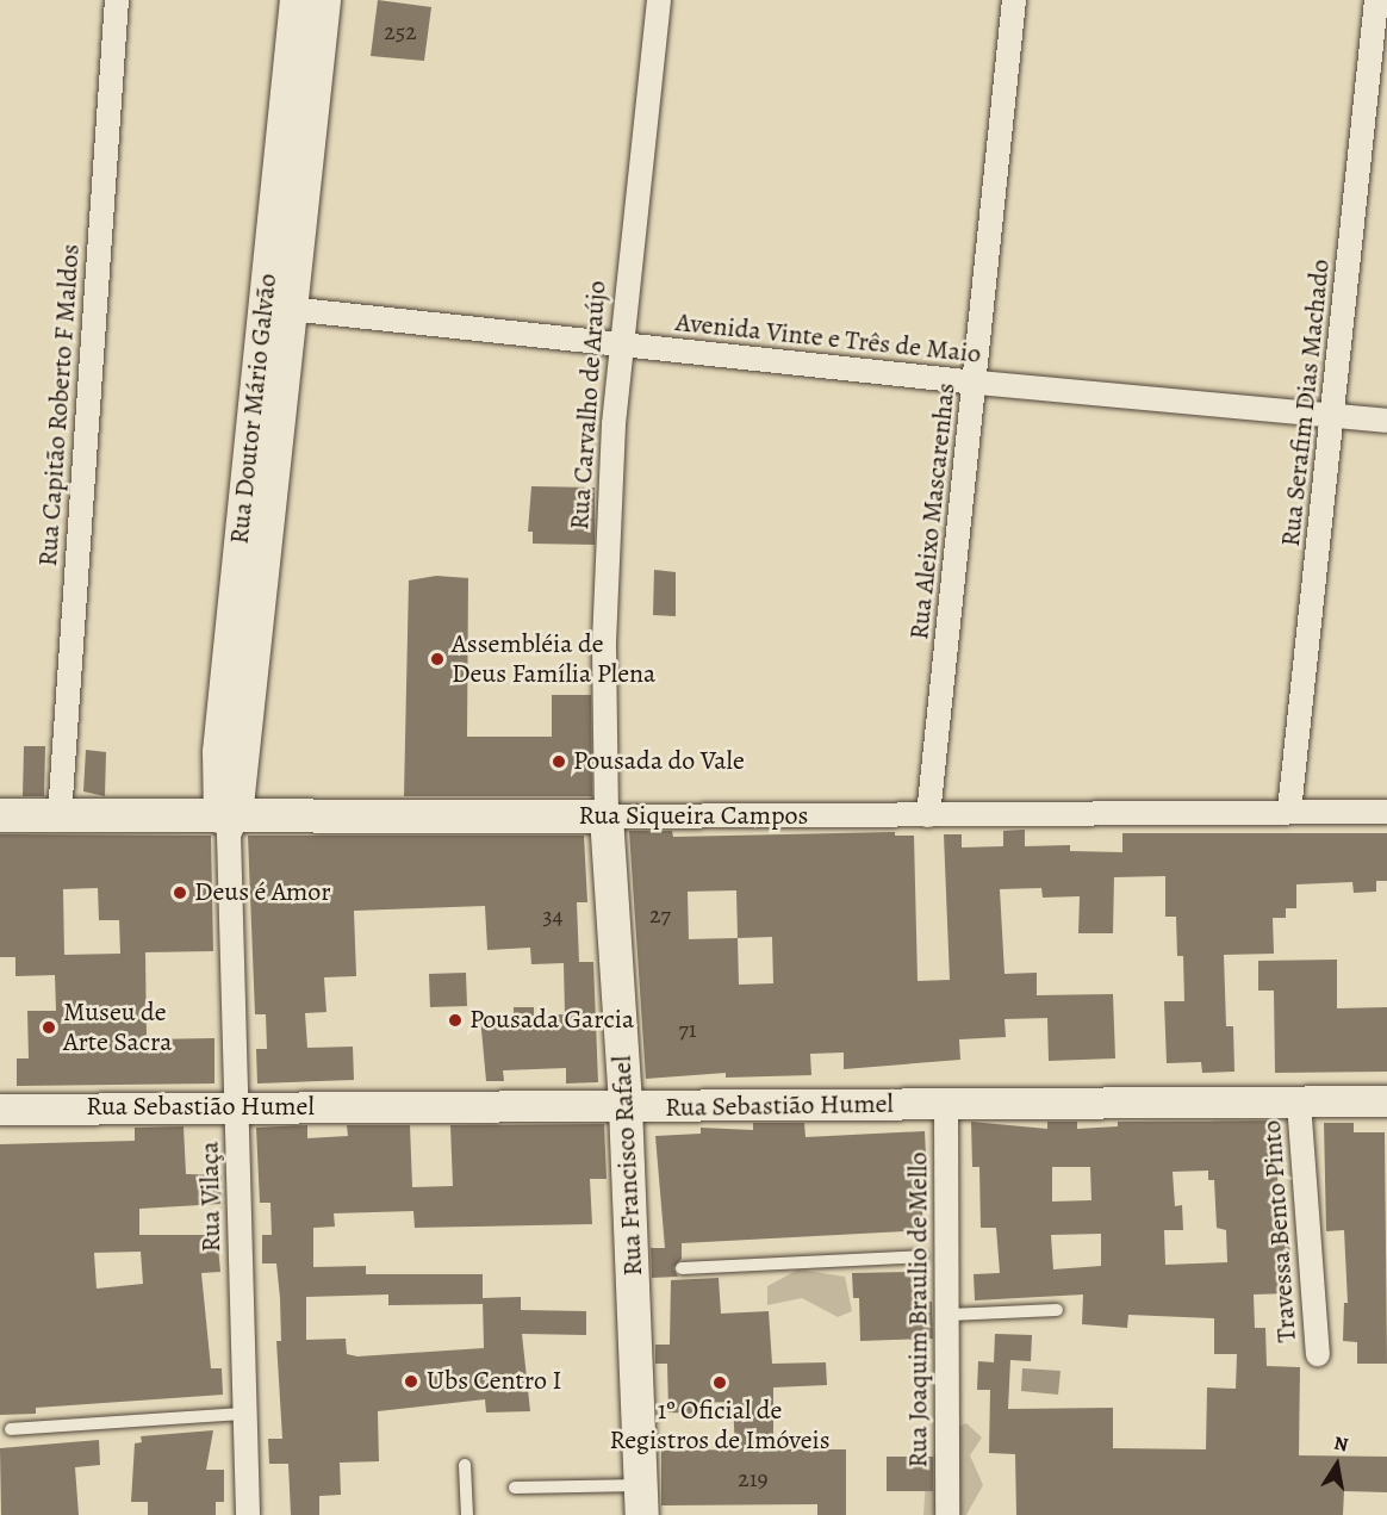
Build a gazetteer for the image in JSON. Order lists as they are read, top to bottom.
{
  "streets": {
    "main road": ["Rua Siqueira Campos", "Rua Francisco Rafael"],
    "street": [
      "Avenida Vinte e Três de Maio",
      "Rua Serafim Dias Machado",
      "Rua Capitão Roberto F Maldos",
      "Rua Carvalho de Araújo",
      "Rua Doutor Mário Galvão",
      "Rua Aleixo Mascarenhas",
      "Rua Sebastião Humel",
      "Rua Vilaça",
      "Travessa Bento Pinto",
      "Rua Joaquim Braulio de Mello"
    ]
  },
  "crossings": [
    ["Avenida Vinte e Três de Maio", "Rua Serafim Dias Machado"],
    ["Avenida Vinte e Três de Maio", "Rua Carvalho de Araújo"],
    ["Avenida Vinte e Três de Maio", "Rua Doutor Mário Galvão"],
    ["Avenida Vinte e Três de Maio", "Rua Aleixo Mascarenhas"],
    ["Rua Serafim Dias Machado", "Rua Siqueira Campos"],
    ["Rua Capitão Roberto F Maldos", "Rua Siqueira Campos"],
    ["Rua Carvalho de Araújo", "Rua Siqueira Campos"],
    ["Rua Carvalho de Araújo", "Rua Francisco Rafael"],
    ["Rua Doutor Mário Galvão", "Rua Siqueira Campos"],
    ["Rua Doutor Mário Galvão", "Rua Vilaça"],
    ["Rua Aleixo Mascarenhas", "Rua Siqueira Campos"],
    ["Rua Siqueira Campos", "Rua Francisco Rafael"],
    ["Rua Siqueira Campos", "Rua Vilaça"],
    ["Rua Sebastião Humel", "Rua Francisco Rafael"],
    ["Rua Sebastião Humel", "Rua Vilaça"],
    ["Rua Sebastião Humel", "Travessa Bento Pinto"],
    ["Rua Sebastião Humel", "Rua Joaquim Braulio de Mello"]
  ],
  "places": [
    "Assembléia de Deus Família Plena",
    "Pousada do Vale",
    "Deus é Amor",
    "Pousada Garcia",
    "Museu de Arte Sacra",
    "Ubs Centro I",
    "1º Oficial de Registros de Imóveis"
  ],
  "house_numbers": [
    "252",
    "27",
    "34",
    "71",
    "219"
  ],
  "north": "top"
}
